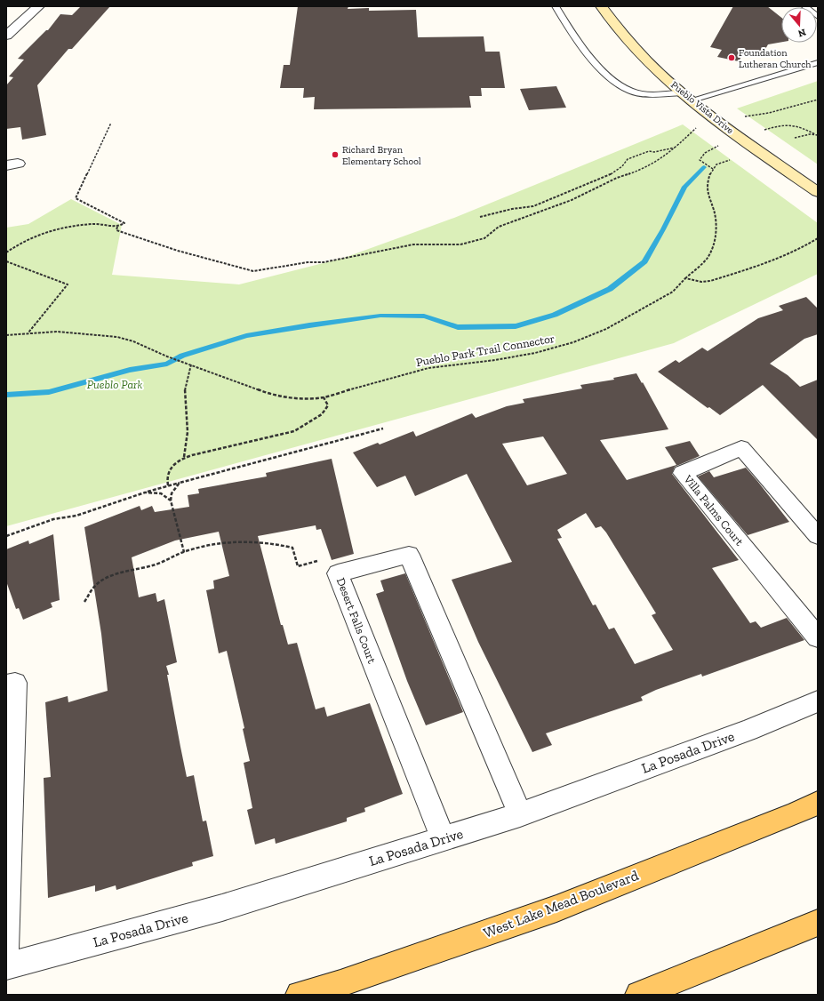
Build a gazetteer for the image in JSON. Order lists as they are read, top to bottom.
{
  "streets": {
    "main road": ["West Lake Mead Boulevard"],
    "street": [
      "Pueblo Vista Drive",
      "Villa Palms Court",
      "Desert Falls Court",
      "La Posada Drive"
    ],
    "path": ["Pueblo Park Trail Connector"]
  },
  "crossings": [
    ["Desert Falls Court", "La Posada Drive"]
  ],
  "parks": ["Pueblo Park"],
  "places": ["Foundation Lutheran Church", "Richard Bryan Elementary School"],
  "north": "bottom"
}
